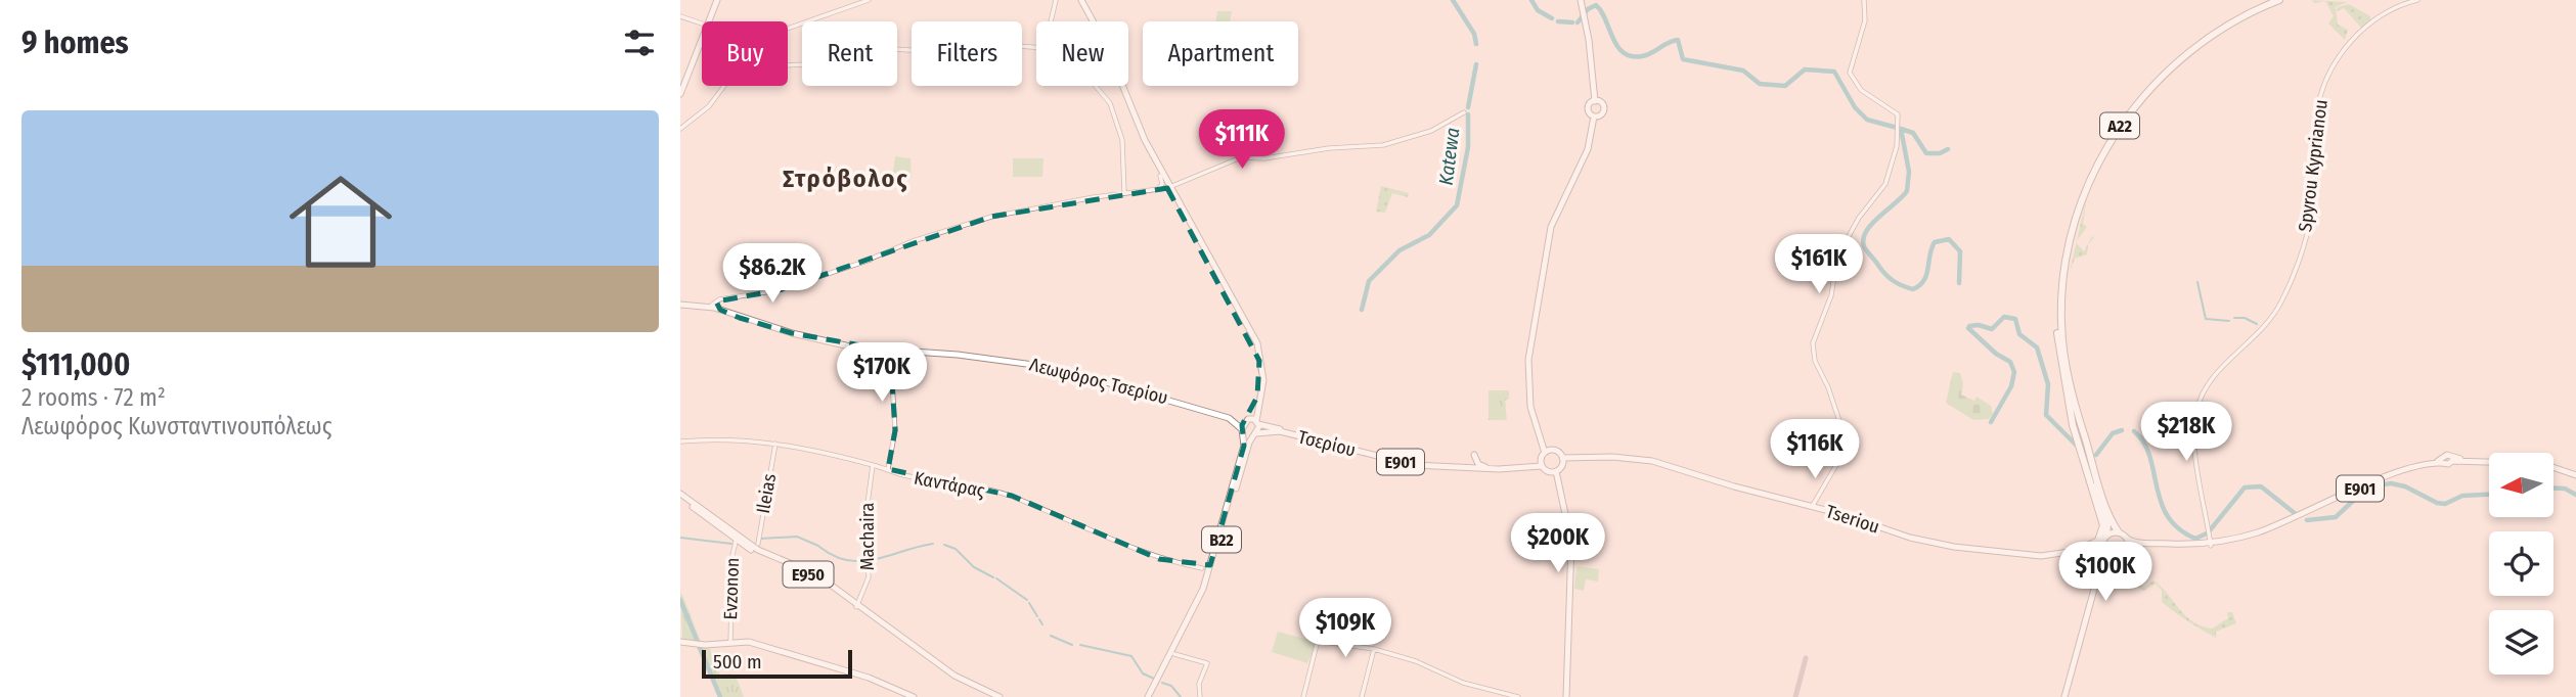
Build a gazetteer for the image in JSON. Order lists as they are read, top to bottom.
{
  "streets": {
    "highway": ["A22"],
    "main road": [
      "Λεωφόρος Τσερίου",
      "Τσερίου",
      "E901",
      "Tseriou",
      "B22",
      "E950"
    ],
    "street": [
      "Spyrou Kyprianou",
      "Καντάρας",
      "Ileias",
      "Machaira",
      "Evzonon"
    ]
  },
  "crossings": [
    ["A22", "E901"],
    ["A22", "Tseriou"],
    ["Spyrou Kyprianou", "E901"],
    ["Λεωφόρος Τσερίου", "Τσερίου"],
    ["Λεωφόρος Τσερίου", "B22"],
    ["Τσερίου", "E901"],
    ["Τσερίου", "B22"],
    ["E901", "Tseriou"],
    ["Καντάρας", "Ileias"],
    ["Καντάρας", "Machaira"],
    ["Machaira", "E950"],
    ["E950", "Evzonon"]
  ],
  "districts": ["Στρόβολος"],
  "water": ["Katewa"],
  "scale_bar": "500 m",
  "north": "left",
  "page": {
    "heading": "9 homes",
    "chip": [
      "Buy",
      "Rent",
      "Filters",
      "New",
      "Apartment"
    ],
    "list": [
      {
        "name": "$111,000",
        "note": "2 rooms · 72 m² · Λεωφόρος Κωνσταντινουπόλεως"
      }
    ],
    "price": [
      "$111K",
      "$161K",
      "$86.2K",
      "$170K",
      "$218K",
      "$116K",
      "$200K",
      "$100K",
      "$109K"
    ],
    "scale": "500 m"
  }
}
